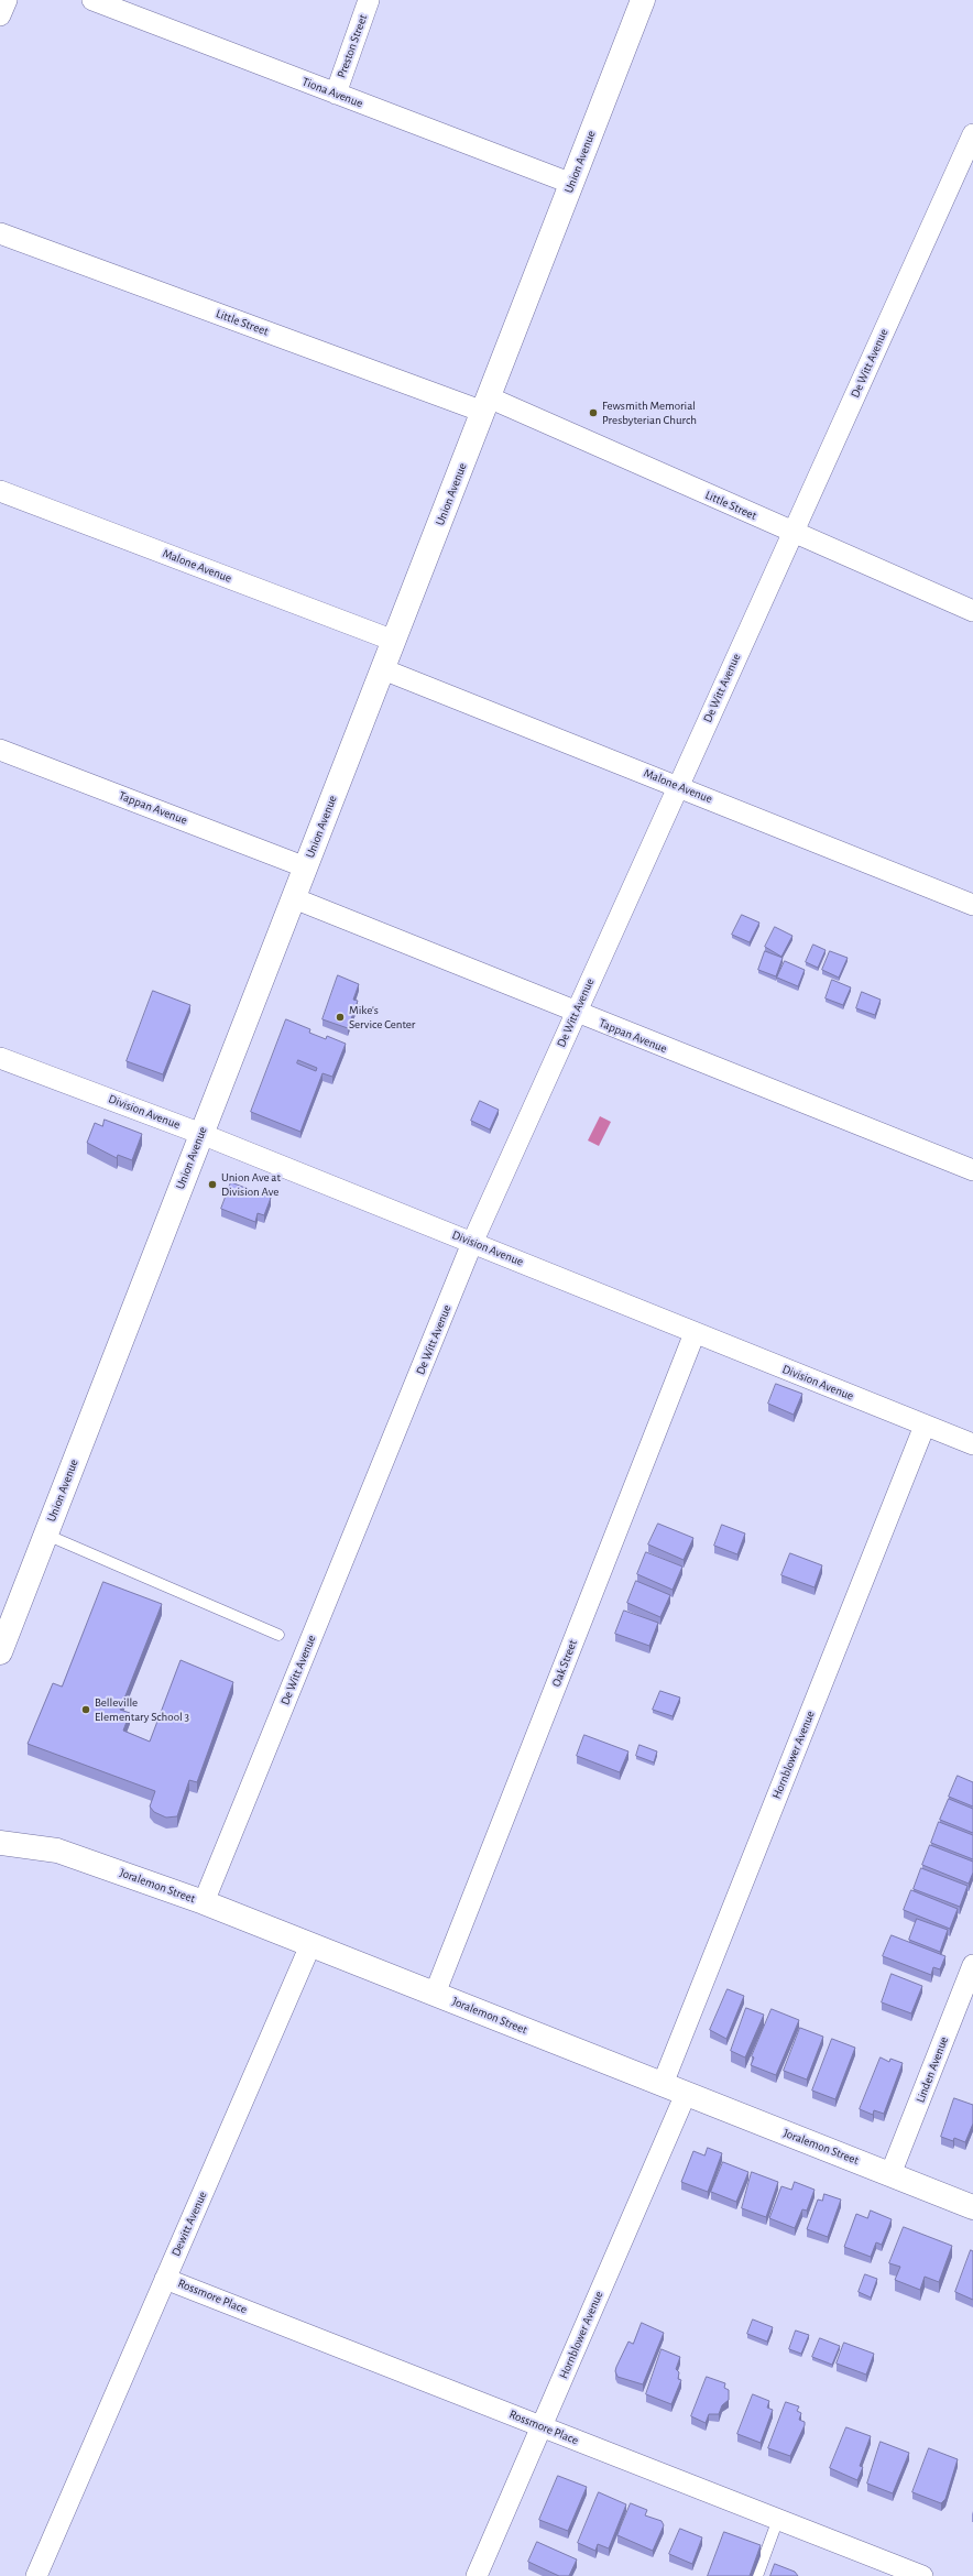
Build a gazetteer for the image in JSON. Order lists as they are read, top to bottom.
{
  "streets": {
    "street": [
      "Preston Street",
      "Tiona Avenue",
      "Union Avenue",
      "Little Street",
      "De Witt Avenue",
      "Malone Avenue",
      "Tappan Avenue",
      "Division Avenue",
      "Oak Street",
      "Hornblower Avenue",
      "Joralemon Street",
      "Linden Avenue",
      "Dewitt Avenue",
      "Rossmore Place"
    ]
  },
  "crossings": [
    ["Preston Street", "Tiona Avenue"],
    ["Tiona Avenue", "Union Avenue"],
    ["Union Avenue", "Little Street"],
    ["Union Avenue", "Malone Avenue"],
    ["Union Avenue", "Tappan Avenue"],
    ["Union Avenue", "Division Avenue"],
    ["Little Street", "De Witt Avenue"],
    ["De Witt Avenue", "Malone Avenue"],
    ["De Witt Avenue", "Tappan Avenue"],
    ["De Witt Avenue", "Division Avenue"],
    ["De Witt Avenue", "Joralemon Street"],
    ["Division Avenue", "Oak Street"],
    ["Division Avenue", "Hornblower Avenue"],
    ["Oak Street", "Joralemon Street"],
    ["Hornblower Avenue", "Joralemon Street"],
    ["Hornblower Avenue", "Rossmore Place"],
    ["Joralemon Street", "Linden Avenue"],
    ["Joralemon Street", "Dewitt Avenue"],
    ["Dewitt Avenue", "Rossmore Place"]
  ],
  "places": [
    "Fewsmith Memorial Presbyterian Church",
    "Mike's Service Center",
    "Union Ave at Division Ave",
    "Belleville Elementary School 3"
  ]
}
